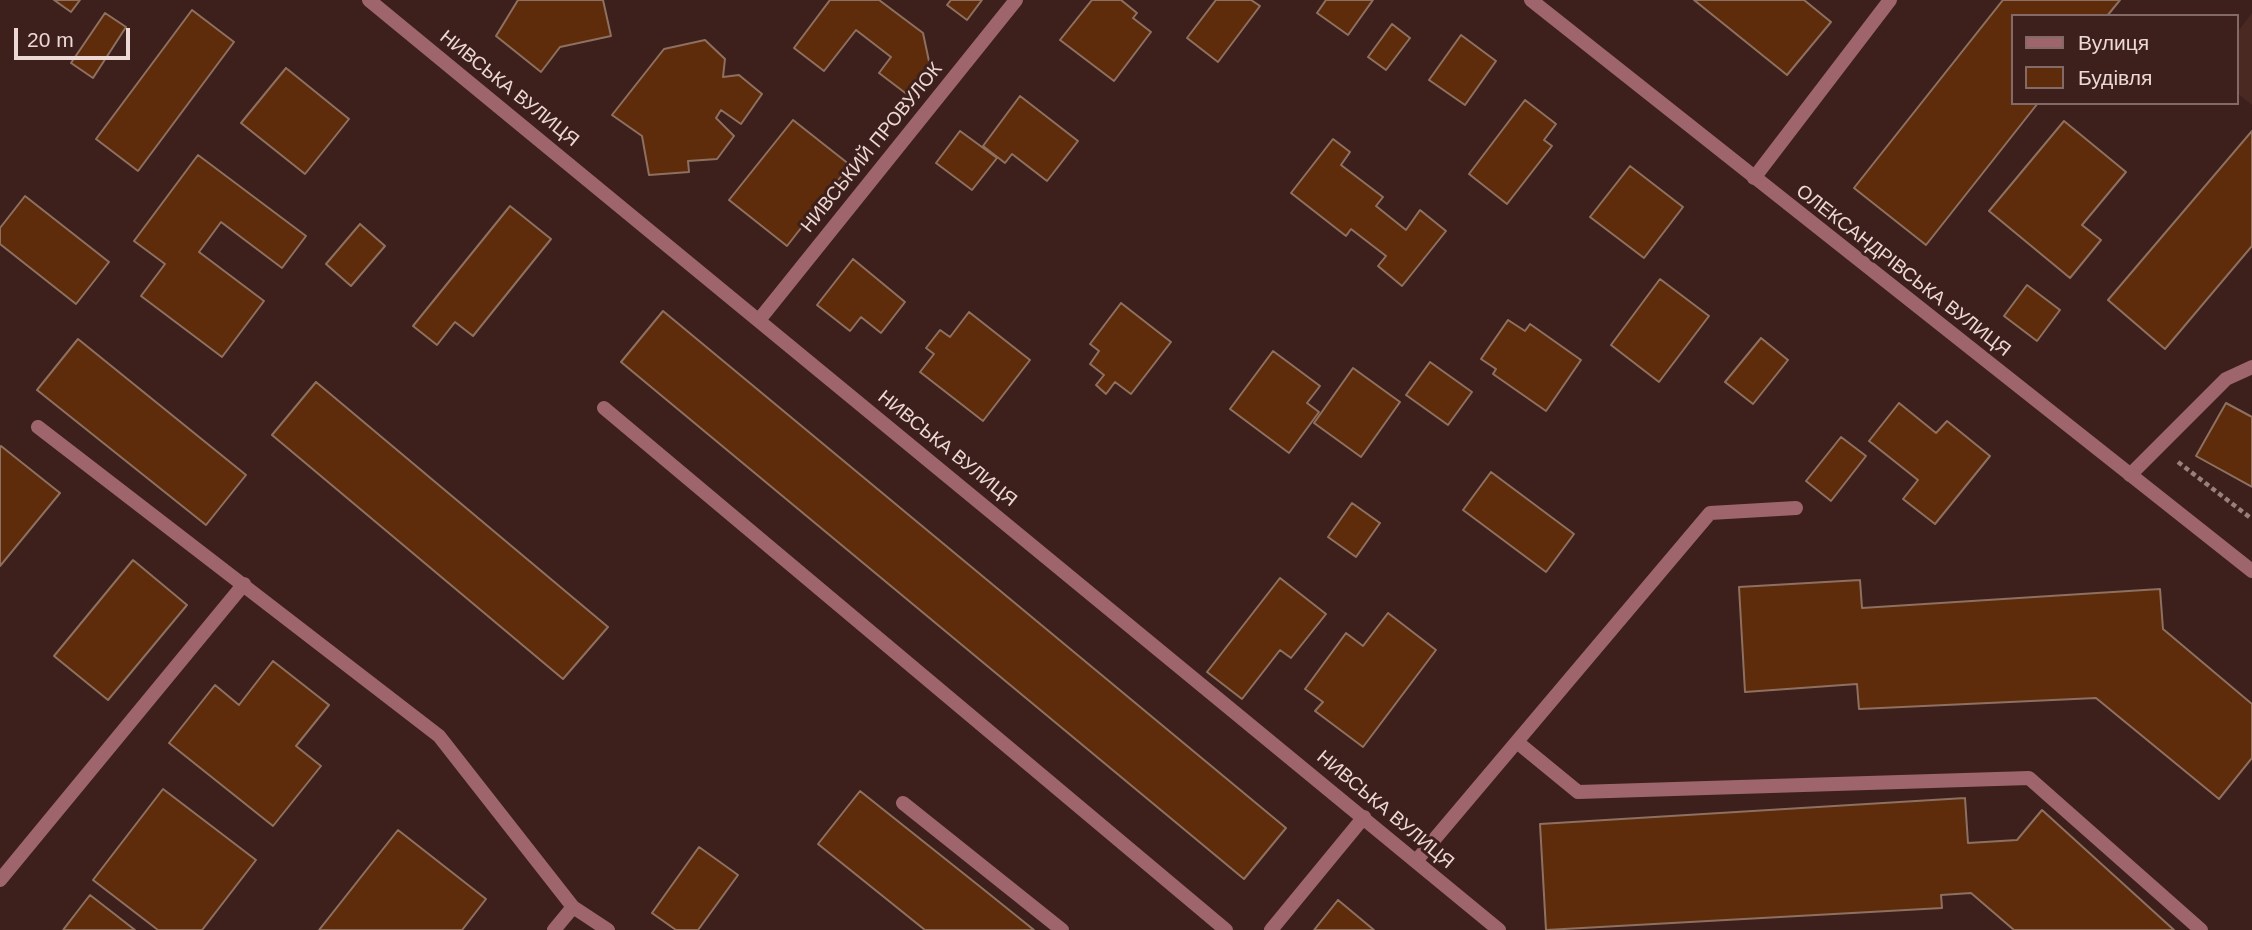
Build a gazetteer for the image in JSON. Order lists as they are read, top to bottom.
{
  "streets": {
    "street": ["НИВСЬКА ВУЛИЦЯ", "НИВСЬКИЙ ПРОВУЛОК", "ОЛЕКСАНДРІВСЬКА ВУЛИЦЯ"]
  },
  "crossings": [
    ["НИВСЬКА ВУЛИЦЯ", "НИВСЬКИЙ ПРОВУЛОК"]
  ],
  "legend": ["Вулиця", "Будівля"],
  "scale_bar": "20 m"
}
